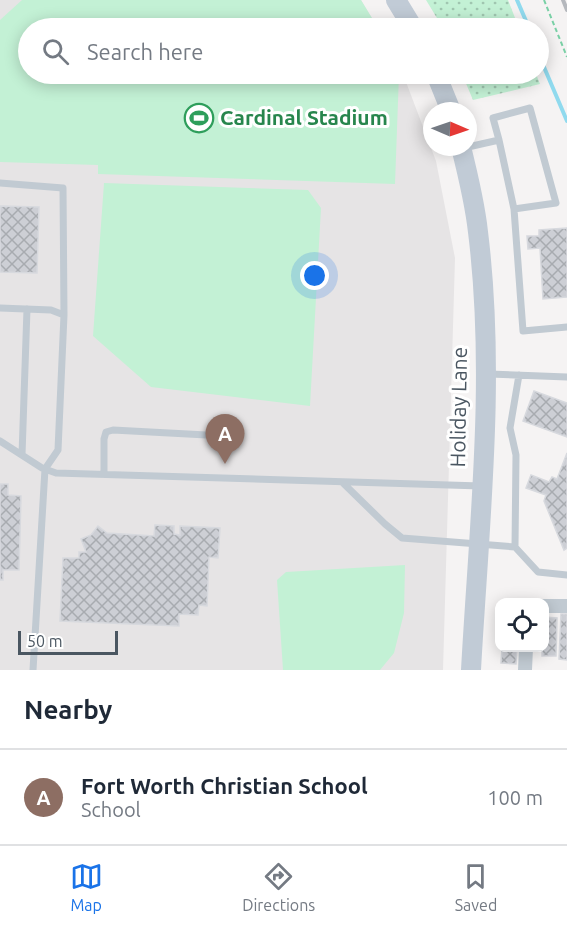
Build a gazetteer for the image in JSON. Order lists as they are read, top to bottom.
{
  "streets": {
    "street": ["Holiday Lane"]
  },
  "places": {
    "sports": ["Cardinal Stadium"]
  },
  "scale_bar": "50 m",
  "north": "right",
  "page": {
    "search": "Search here",
    "pins": "A",
    "scale": "50 m",
    "heading": "Nearby",
    "list": [
      {
        "mark": "A",
        "name": "Fort Worth Christian School",
        "note": "School",
        "value": "100 m"
      }
    ],
    "nav": ["Map", "Directions", "Saved"]
  }
}
